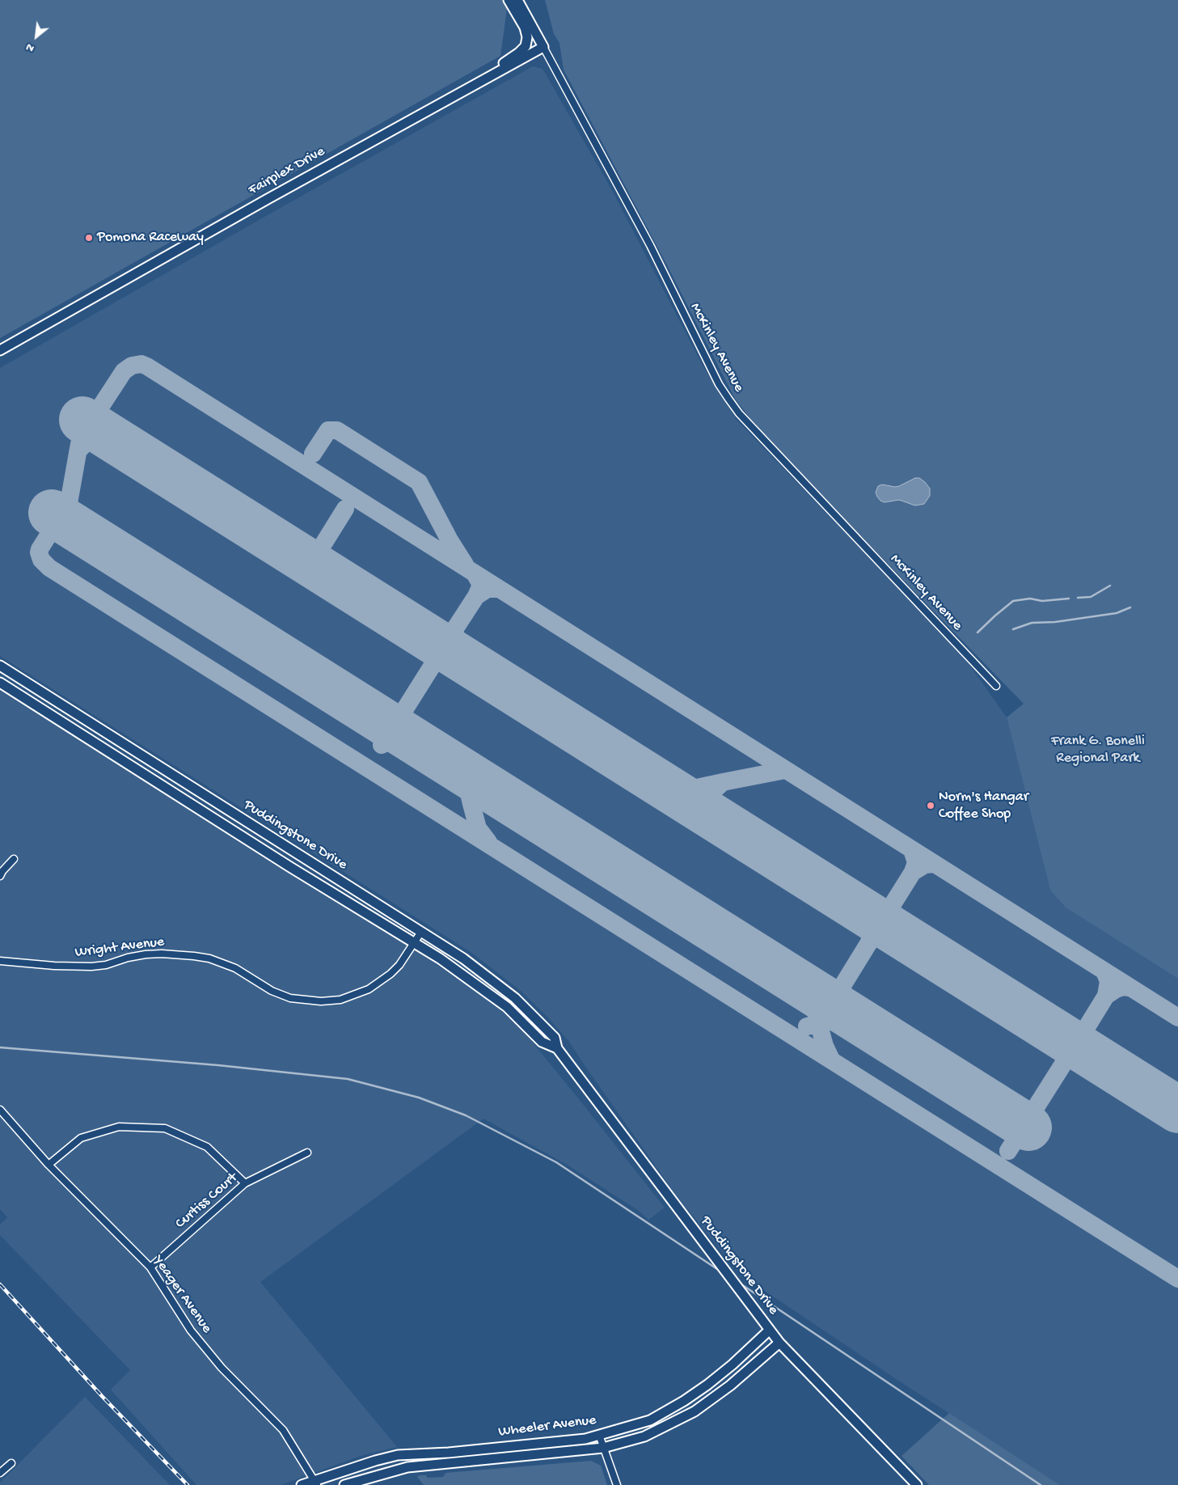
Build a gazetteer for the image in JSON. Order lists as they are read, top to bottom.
{
  "streets": {
    "street": [
      "Fairplex Drive",
      "McKinley Avenue",
      "Puddingstone Drive",
      "Wright Avenue",
      "Curtiss Court",
      "Yeager Avenue",
      "Wheeler Avenue"
    ]
  },
  "crossings": [
    ["Fairplex Drive", "McKinley Avenue"],
    ["Puddingstone Drive", "Wright Avenue"],
    ["Puddingstone Drive", "Wheeler Avenue"],
    ["Curtiss Court", "Yeager Avenue"],
    ["Yeager Avenue", "Wheeler Avenue"]
  ],
  "parks": ["Frank G. Bonelli Regional Park"],
  "places": ["Pomona Raceway", "Norm's Hangar Coffee Shop"],
  "north": "bottom left"
}
